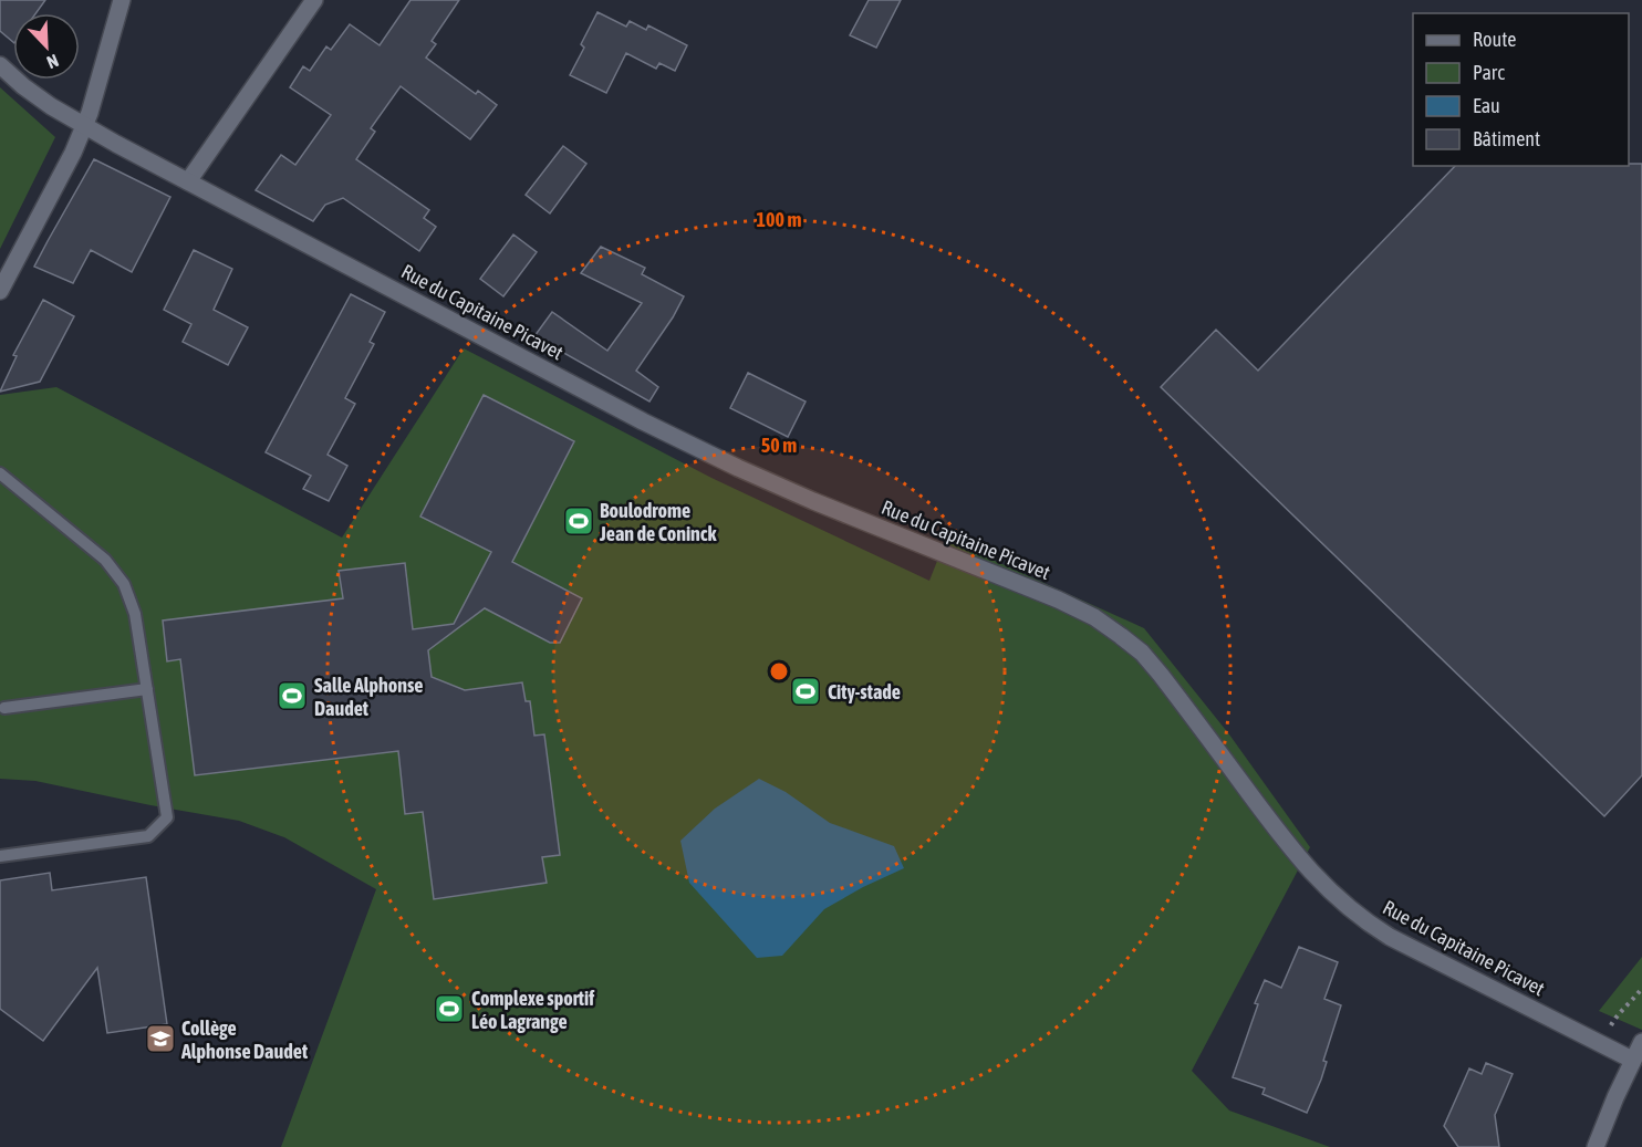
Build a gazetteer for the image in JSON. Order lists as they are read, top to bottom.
{
  "streets": {
    "street": ["Rue du Capitaine Picavet"]
  },
  "places": {
    "sports": [
      "Boulodrome Jean de Coninck",
      "City-stade",
      "Salle Alphonse Daudet",
      "Complexe sportif Léo Lagrange"
    ],
    "school or university": ["Collège Alphonse Daudet"]
  },
  "legend": [
    "Route",
    "Parc",
    "Eau",
    "Bâtiment"
  ],
  "north": "bottom right",
  "rings": ["100 m", "50 m"]
}
